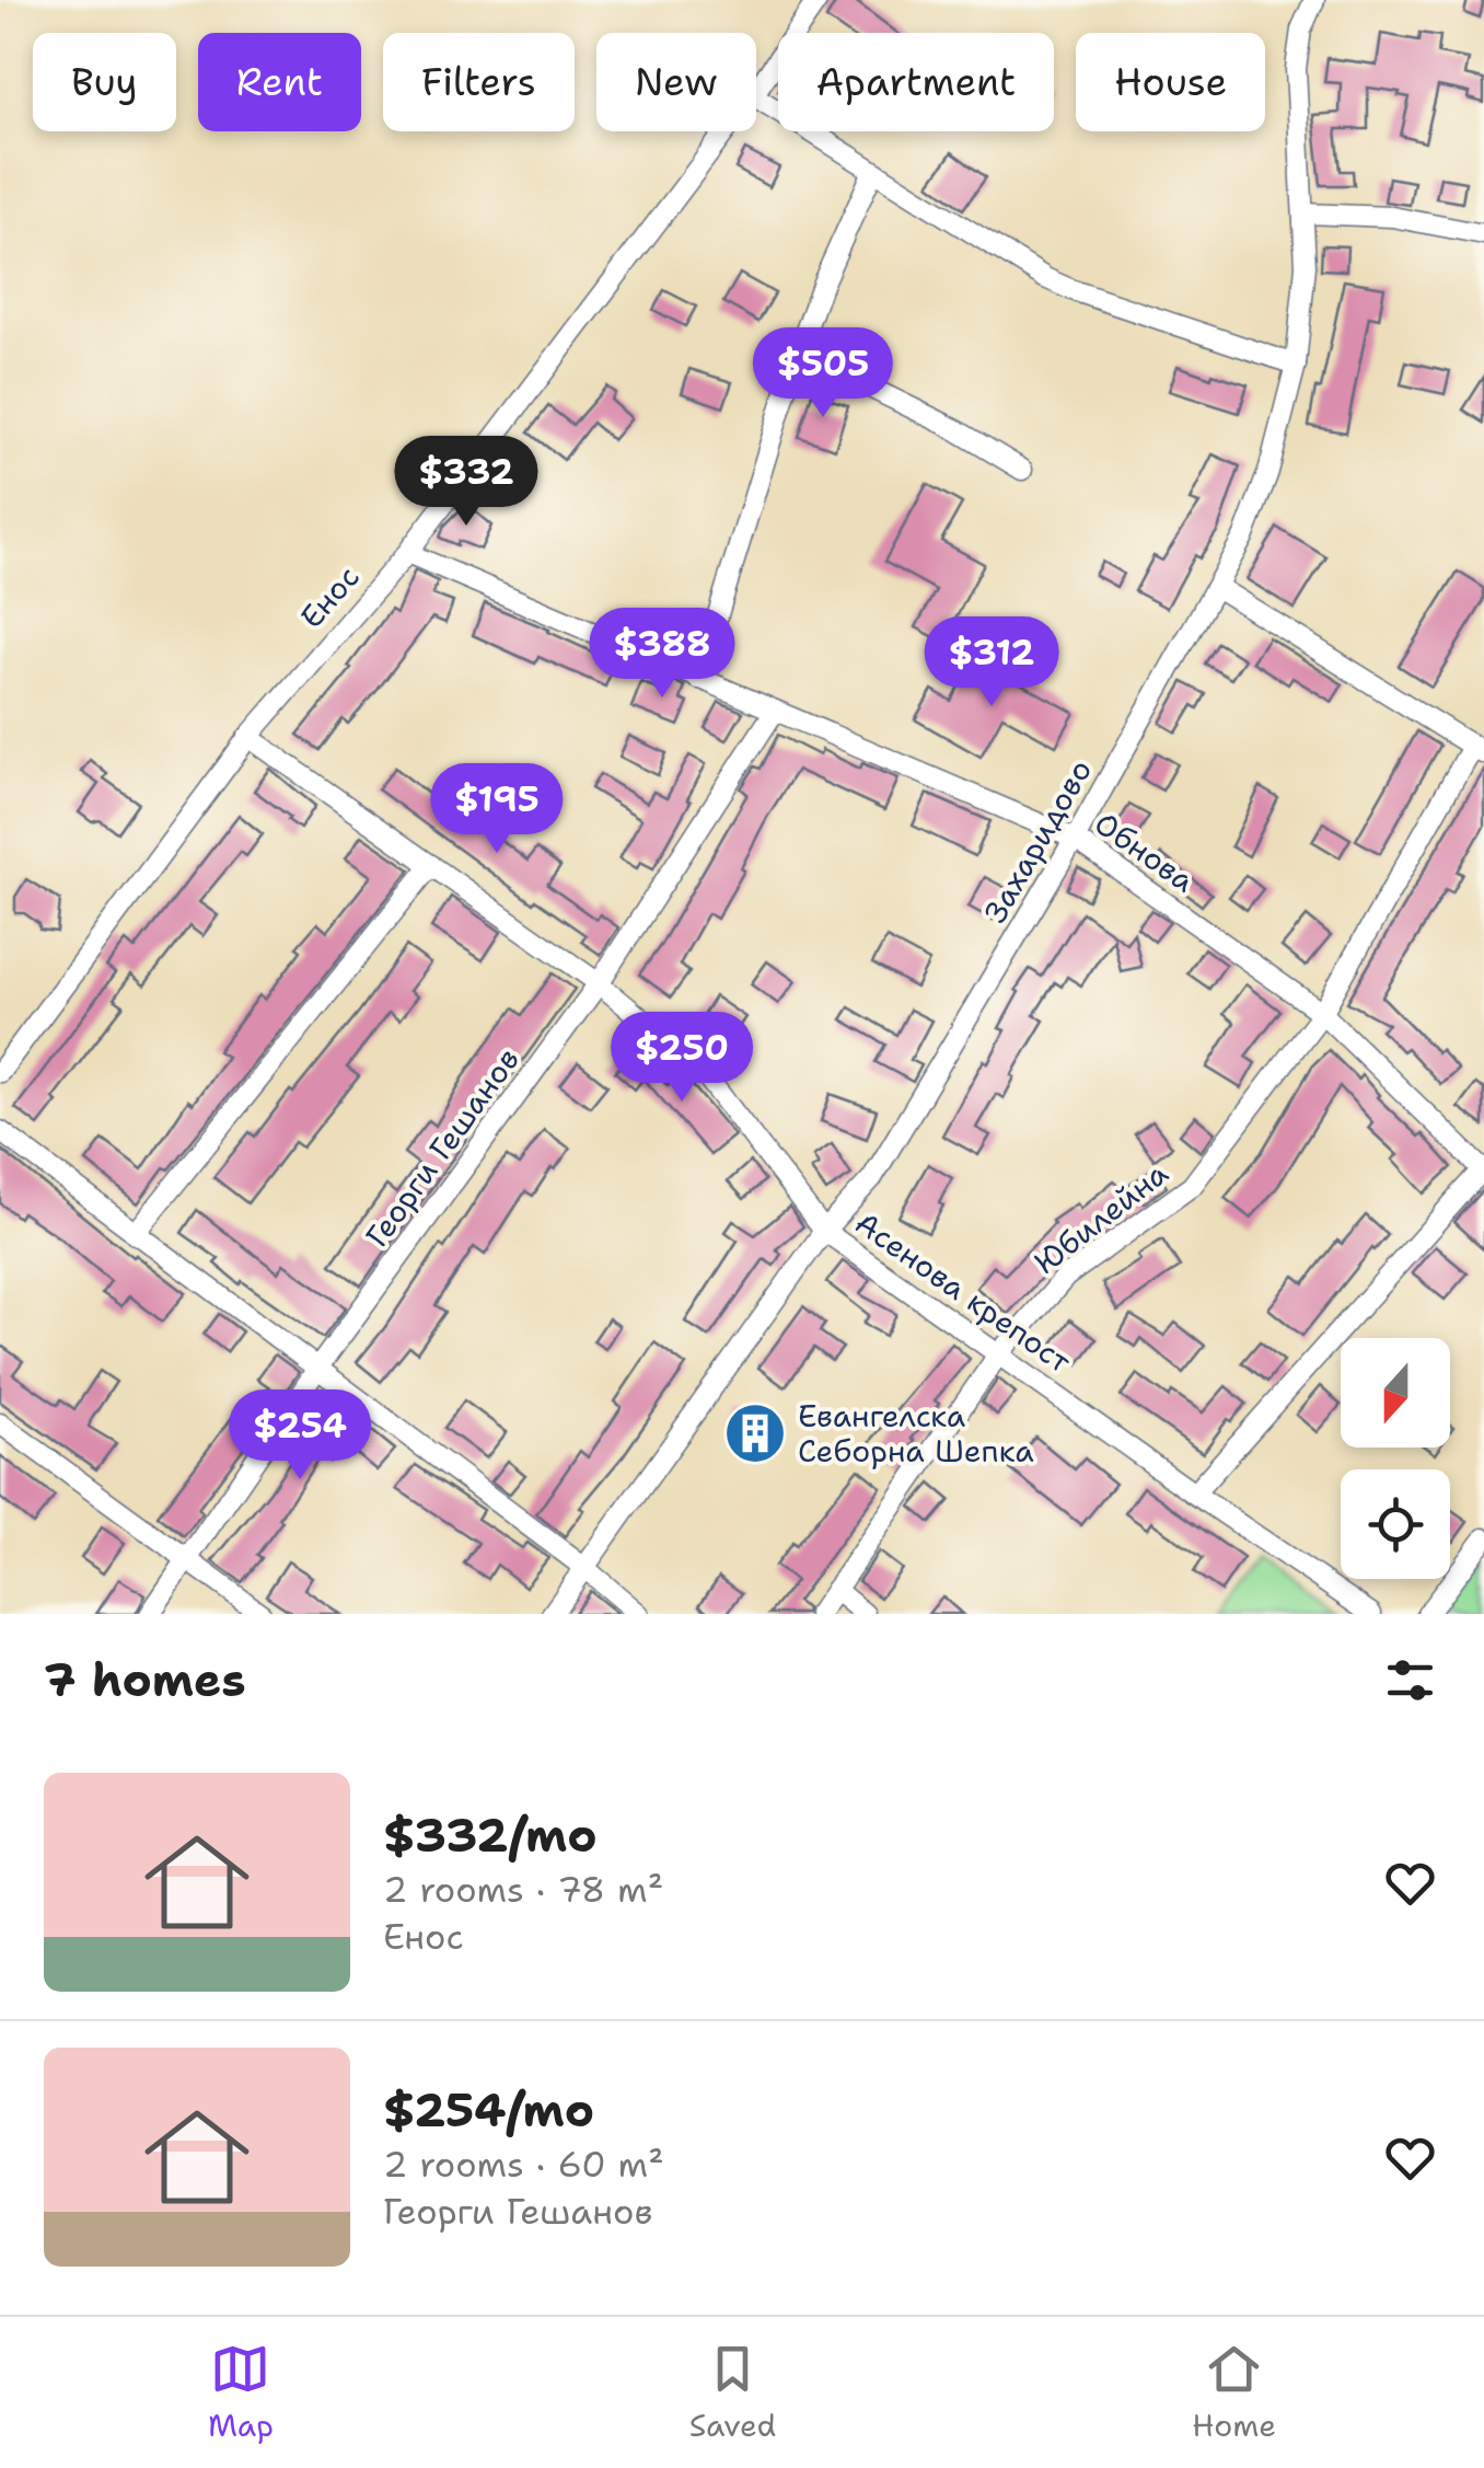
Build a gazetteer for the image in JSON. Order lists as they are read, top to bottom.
{
  "streets": {
    "street": [
      "Енос",
      "Захаридово",
      "Обнова",
      "Георги Гешанов",
      "Юбилейна",
      "Асенова крепост"
    ]
  },
  "crossings": [
    ["Енос", "Обнова"],
    ["Енос", "Асенова крепост"],
    ["Захаридово", "Обнова"],
    ["Захаридово", "Асенова крепост"],
    ["Обнова", "Георги Гешанов"],
    ["Обнова", "Юбилейна"],
    ["Георги Гешанов", "Асенова крепост"],
    ["Юбилейна", "Асенова крепост"]
  ],
  "places": {
    "building": ["Евангелска Себорна Шепка"]
  },
  "north": "bottom",
  "page": {
    "chip": [
      "Buy",
      "Rent",
      "Filters",
      "New",
      "Apartment",
      "House"
    ],
    "price": [
      "$505",
      "$332",
      "$388",
      "$312",
      "$195",
      "$250",
      "$254"
    ],
    "heading": "7 homes",
    "list": [
      {
        "name": "$332/mo",
        "note": "2 rooms · 78 m² · Енос"
      },
      {
        "name": "$254/mo",
        "note": "2 rooms · 60 m² · Георги Гешанов"
      }
    ],
    "tabs": ["Map", "Saved", "Home"]
  }
}
